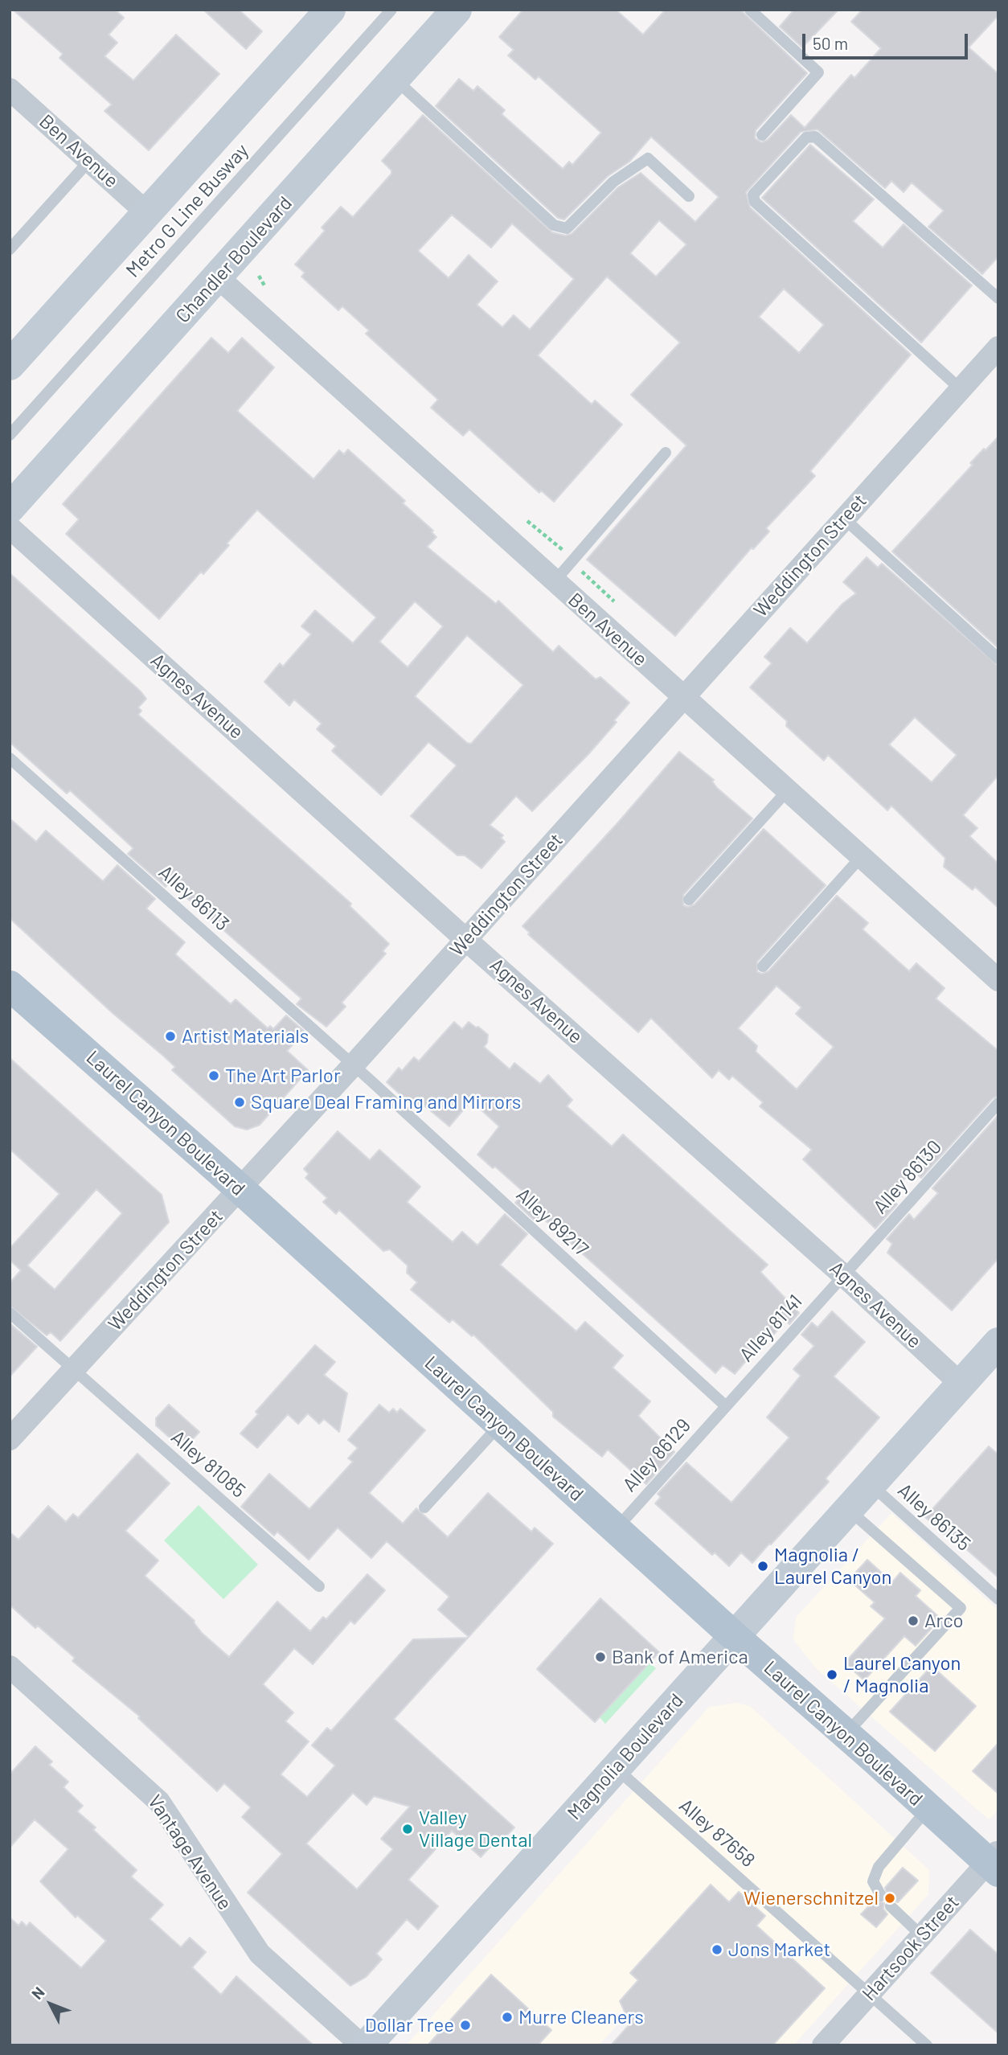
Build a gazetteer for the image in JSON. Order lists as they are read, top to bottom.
{
  "streets": {
    "main road": ["Laurel Canyon Boulevard"],
    "street": [
      "Ben Avenue",
      "Chandler Boulevard",
      "Weddington Street",
      "Agnes Avenue",
      "Magnolia Boulevard",
      "Vantage Avenue",
      "Hartsook Street"
    ],
    "lane": [
      "Metro G Line Busway",
      "Alley 86113",
      "Alley 86130",
      "Alley 89217",
      "Alley 81141",
      "Alley 86129",
      "Alley 81085",
      "Alley 86135",
      "Alley 87658"
    ]
  },
  "crossings": [
    ["Ben Avenue", "Chandler Boulevard"],
    ["Ben Avenue", "Weddington Street"],
    ["Weddington Street", "Agnes Avenue"],
    ["Weddington Street", "Alley 86113"],
    ["Weddington Street", "Laurel Canyon Boulevard"],
    ["Weddington Street", "Alley 89217"],
    ["Weddington Street", "Alley 81085"],
    ["Agnes Avenue", "Alley 86130"],
    ["Agnes Avenue", "Alley 81141"],
    ["Agnes Avenue", "Magnolia Boulevard"],
    ["Alley 86113", "Alley 89217"],
    ["Laurel Canyon Boulevard", "Alley 86129"],
    ["Laurel Canyon Boulevard", "Magnolia Boulevard"],
    ["Laurel Canyon Boulevard", "Hartsook Street"],
    ["Alley 86130", "Alley 81141"],
    ["Alley 89217", "Alley 81141"],
    ["Alley 89217", "Alley 86129"],
    ["Alley 81141", "Alley 86129"],
    ["Alley 86135", "Magnolia Boulevard"],
    ["Magnolia Boulevard", "Alley 87658"],
    ["Alley 87658", "Hartsook Street"]
  ],
  "places": [
    "Artist Materials",
    "The Art Parlor",
    "Square Deal Framing and Mirrors",
    "Magnolia / Laurel Canyon",
    "Arco",
    "Bank of America",
    "Laurel Canyon / Magnolia",
    "Valley Village Dental",
    "Wienerschnitzel",
    "Jons Market",
    "Murre Cleaners",
    "Dollar Tree"
  ],
  "scale_bar": "50 m",
  "north": "top left"
}
